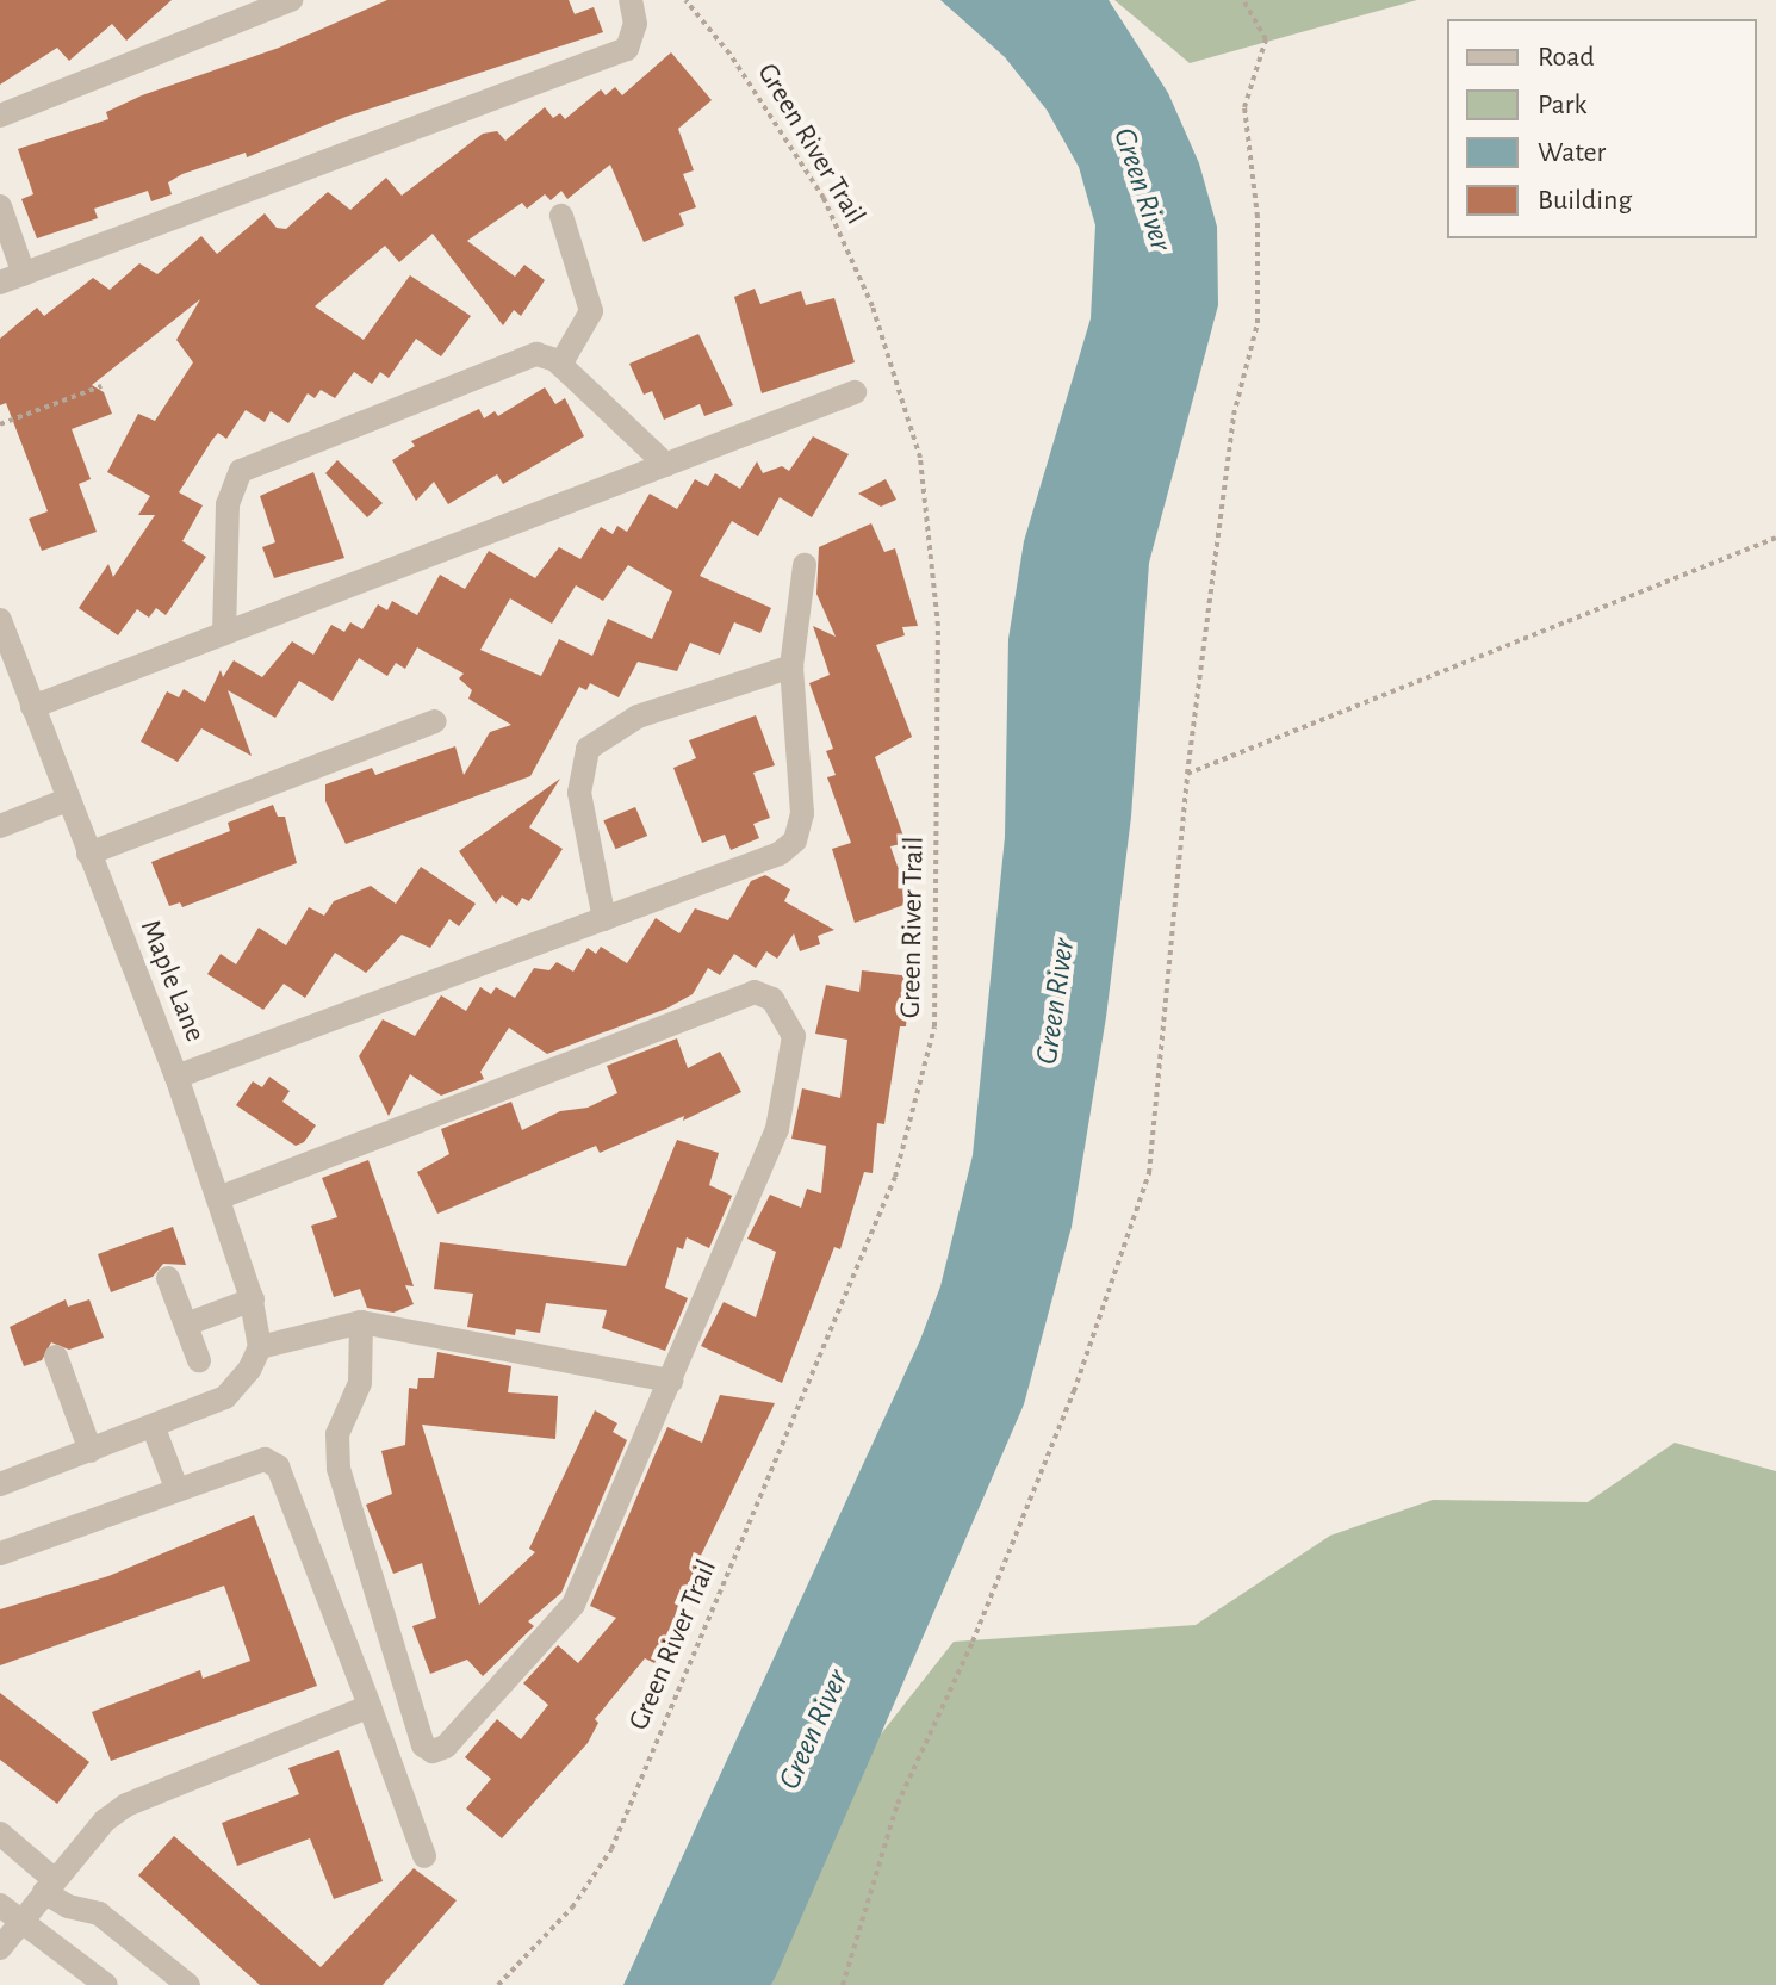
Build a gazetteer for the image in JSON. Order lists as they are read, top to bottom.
{
  "streets": {
    "street": ["Maple Lane"],
    "path": ["Green River Trail"]
  },
  "water": ["Green River"],
  "legend": [
    "Road",
    "Park",
    "Water",
    "Building"
  ]
}
